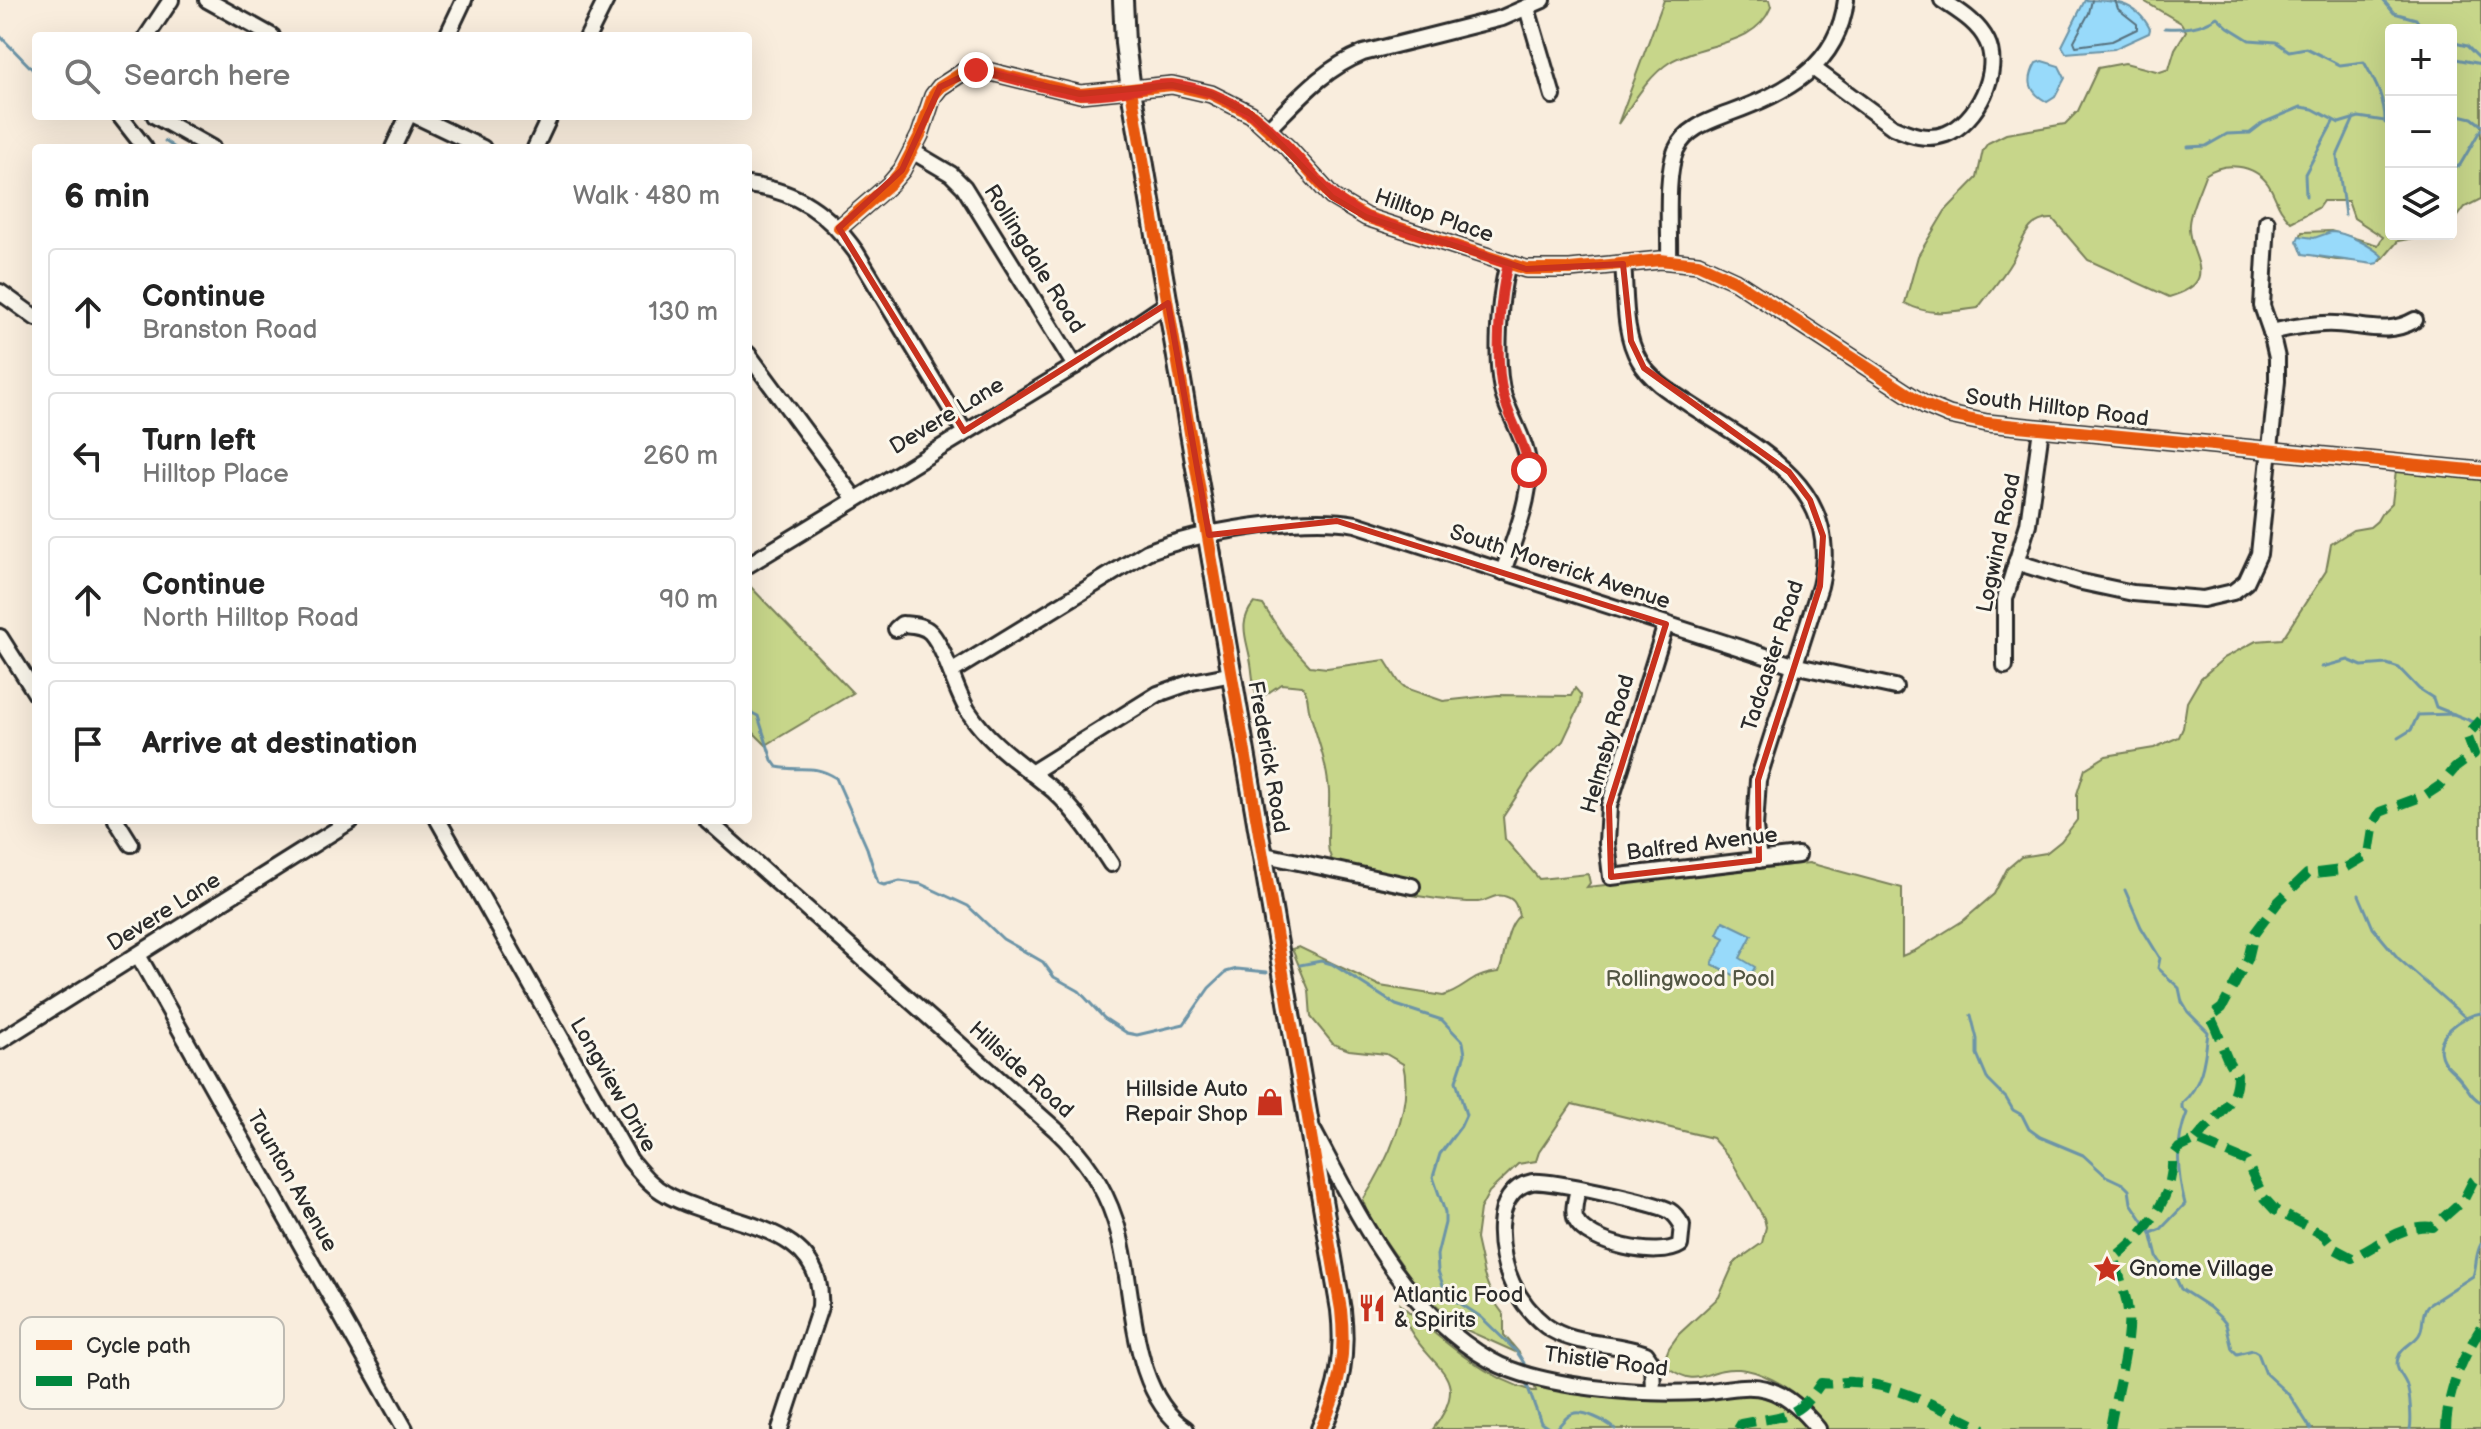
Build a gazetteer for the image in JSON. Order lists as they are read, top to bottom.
{
  "streets": {
    "main road": ["Frederick Road"],
    "street": [
      "Hilltop Place",
      "Rollingdale Road",
      "South Hilltop Road",
      "Devere Lane",
      "Logwind Road",
      "South Morerick Avenue",
      "Tadcaster Road",
      "Helmsby Road",
      "Balfred Avenue",
      "Hillside Road",
      "Longview Drive",
      "Taunton Avenue",
      "Thistle Road"
    ]
  },
  "crossings": [
    ["Hilltop Place", "Rollingdale Road"],
    ["Hilltop Place", "South Hilltop Road"],
    ["Hilltop Place", "Tadcaster Road"],
    ["Hilltop Place", "Frederick Road"],
    ["Rollingdale Road", "Devere Lane"],
    ["South Hilltop Road", "Logwind Road"],
    ["South Hilltop Road", "Tadcaster Road"],
    ["Devere Lane", "Frederick Road"],
    ["Devere Lane", "Taunton Avenue"],
    ["South Morerick Avenue", "Tadcaster Road"],
    ["South Morerick Avenue", "Helmsby Road"],
    ["South Morerick Avenue", "Frederick Road"],
    ["Tadcaster Road", "Balfred Avenue"],
    ["Helmsby Road", "Balfred Avenue"],
    ["Frederick Road", "Thistle Road"]
  ],
  "parks": ["Rollingwood Pool"],
  "places": {
    "shop": ["Hillside Auto Repair Shop"],
    "place": ["Gnome Village"],
    "restaurant": ["Atlantic Food & Spirits"]
  },
  "legend": ["Cycle path", "Path"],
  "page": {
    "map_buttons": ["+", "−"],
    "search": "Search here",
    "heading": ["6 min", "Walk · 480 m"],
    "list": [
      ["Continue", "Branston Road", "130 m"],
      ["Turn left", "Hilltop Place", "260 m"],
      ["Continue", "North Hilltop Road", "90 m"],
      "Arrive at destination"
    ]
  }
}
